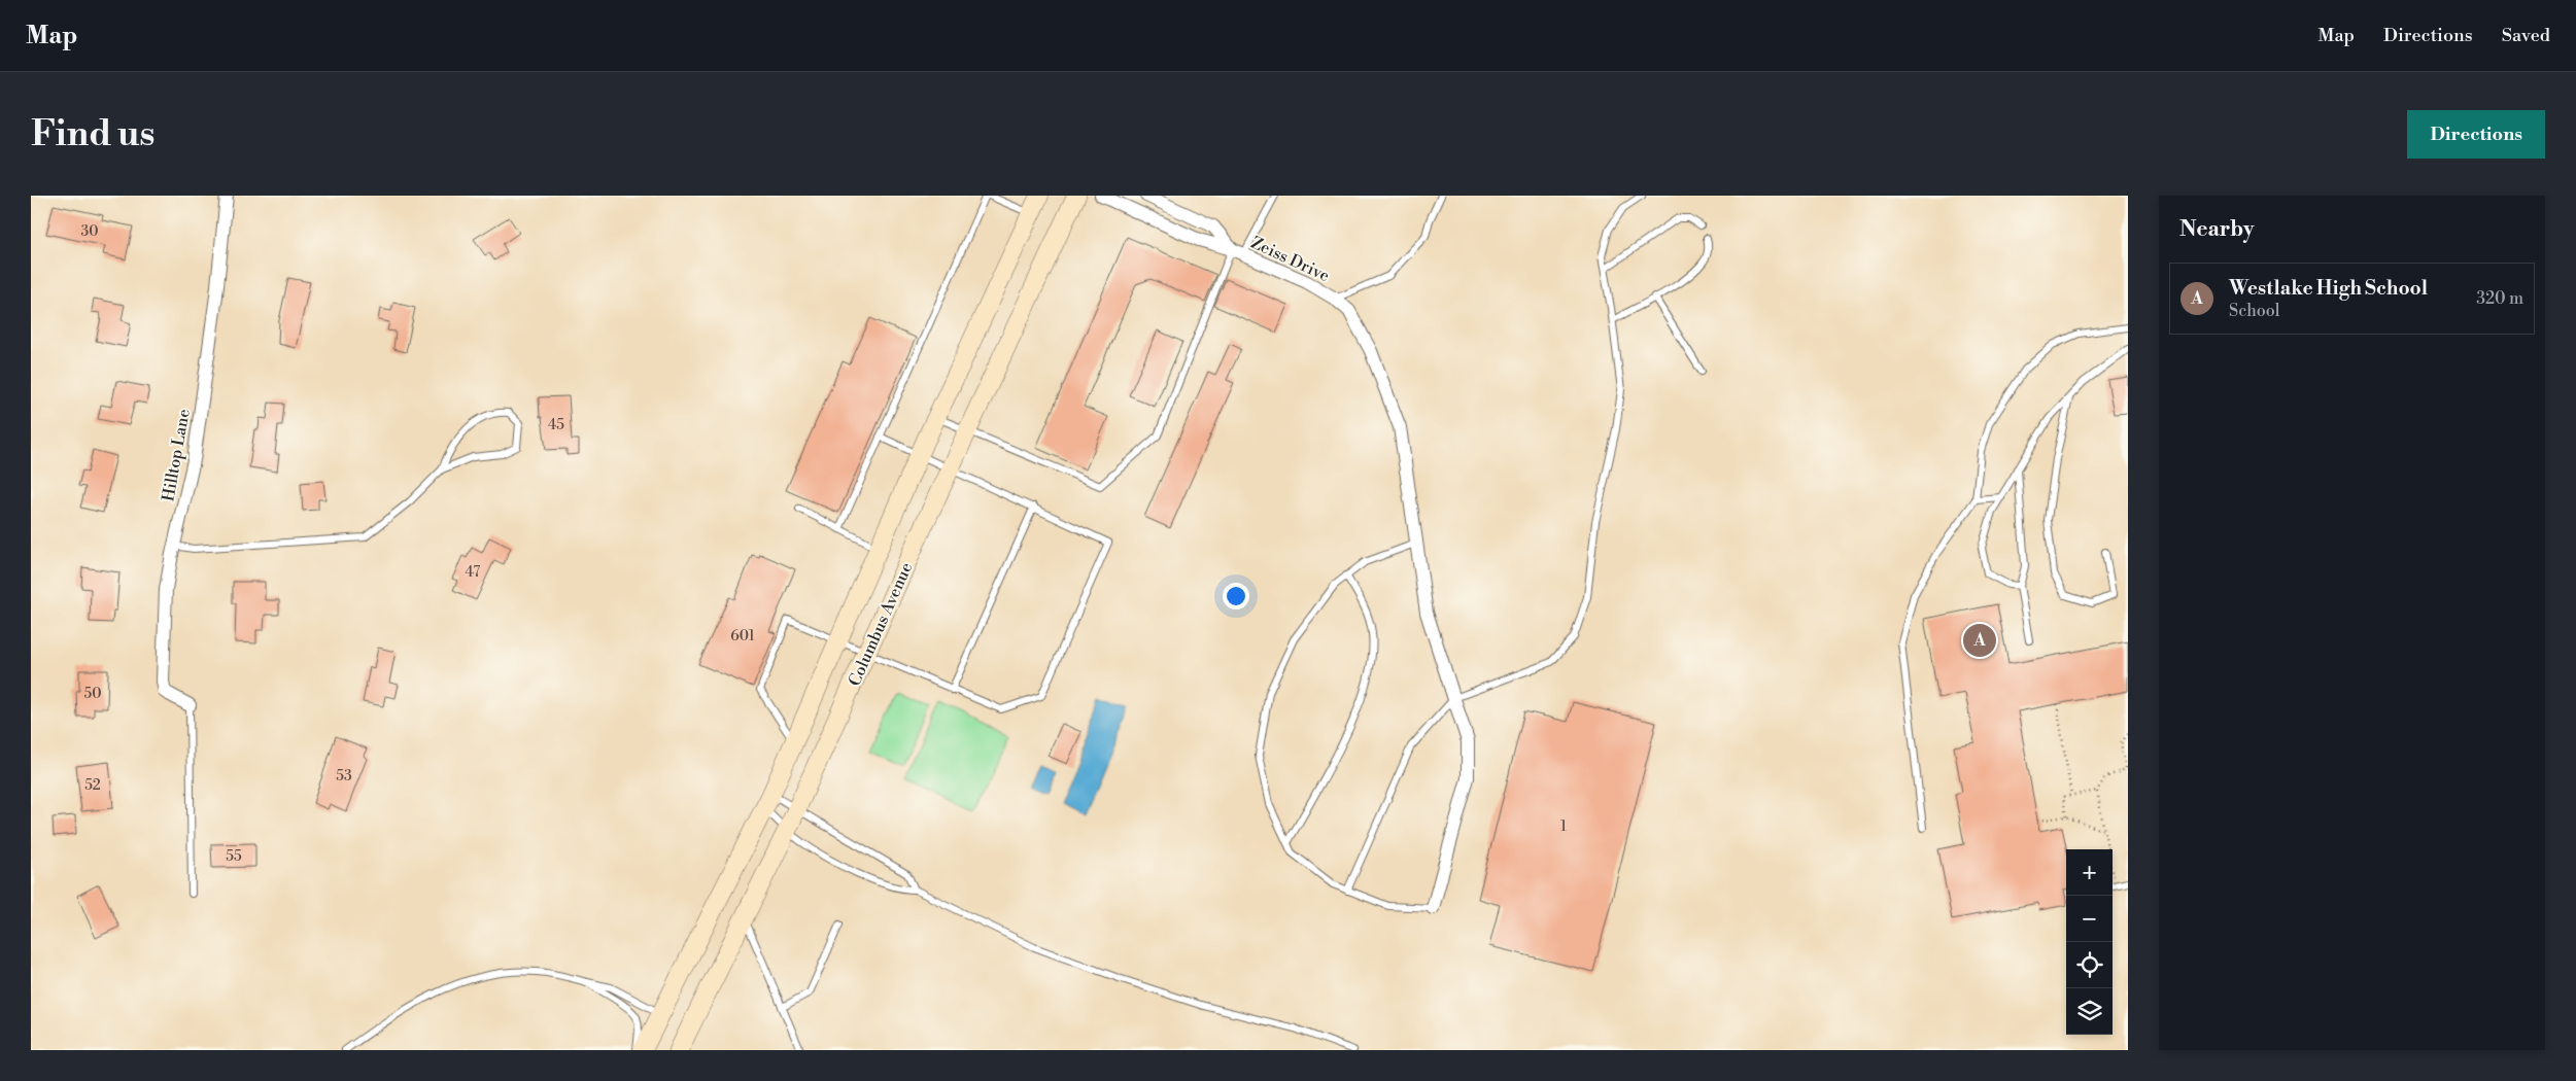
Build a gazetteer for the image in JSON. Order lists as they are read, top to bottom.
{
  "streets": {
    "street": ["Zeiss Drive", "Hilltop Lane", "Columbus Avenue"]
  },
  "house_numbers": [
    "30",
    "45",
    "47",
    "601",
    "50",
    "53",
    "52",
    "1",
    "55"
  ],
  "page": {
    "header": "Map",
    "nav": ["Map", "Directions", "Saved"],
    "buttons": "Directions",
    "title": "Find us",
    "heading": "Nearby",
    "list": [
      {
        "mark": "A",
        "name": "Westlake High School",
        "note": "School",
        "value": "320 m"
      }
    ],
    "pins": "A",
    "map_buttons": ["+", "−"]
  }
}
